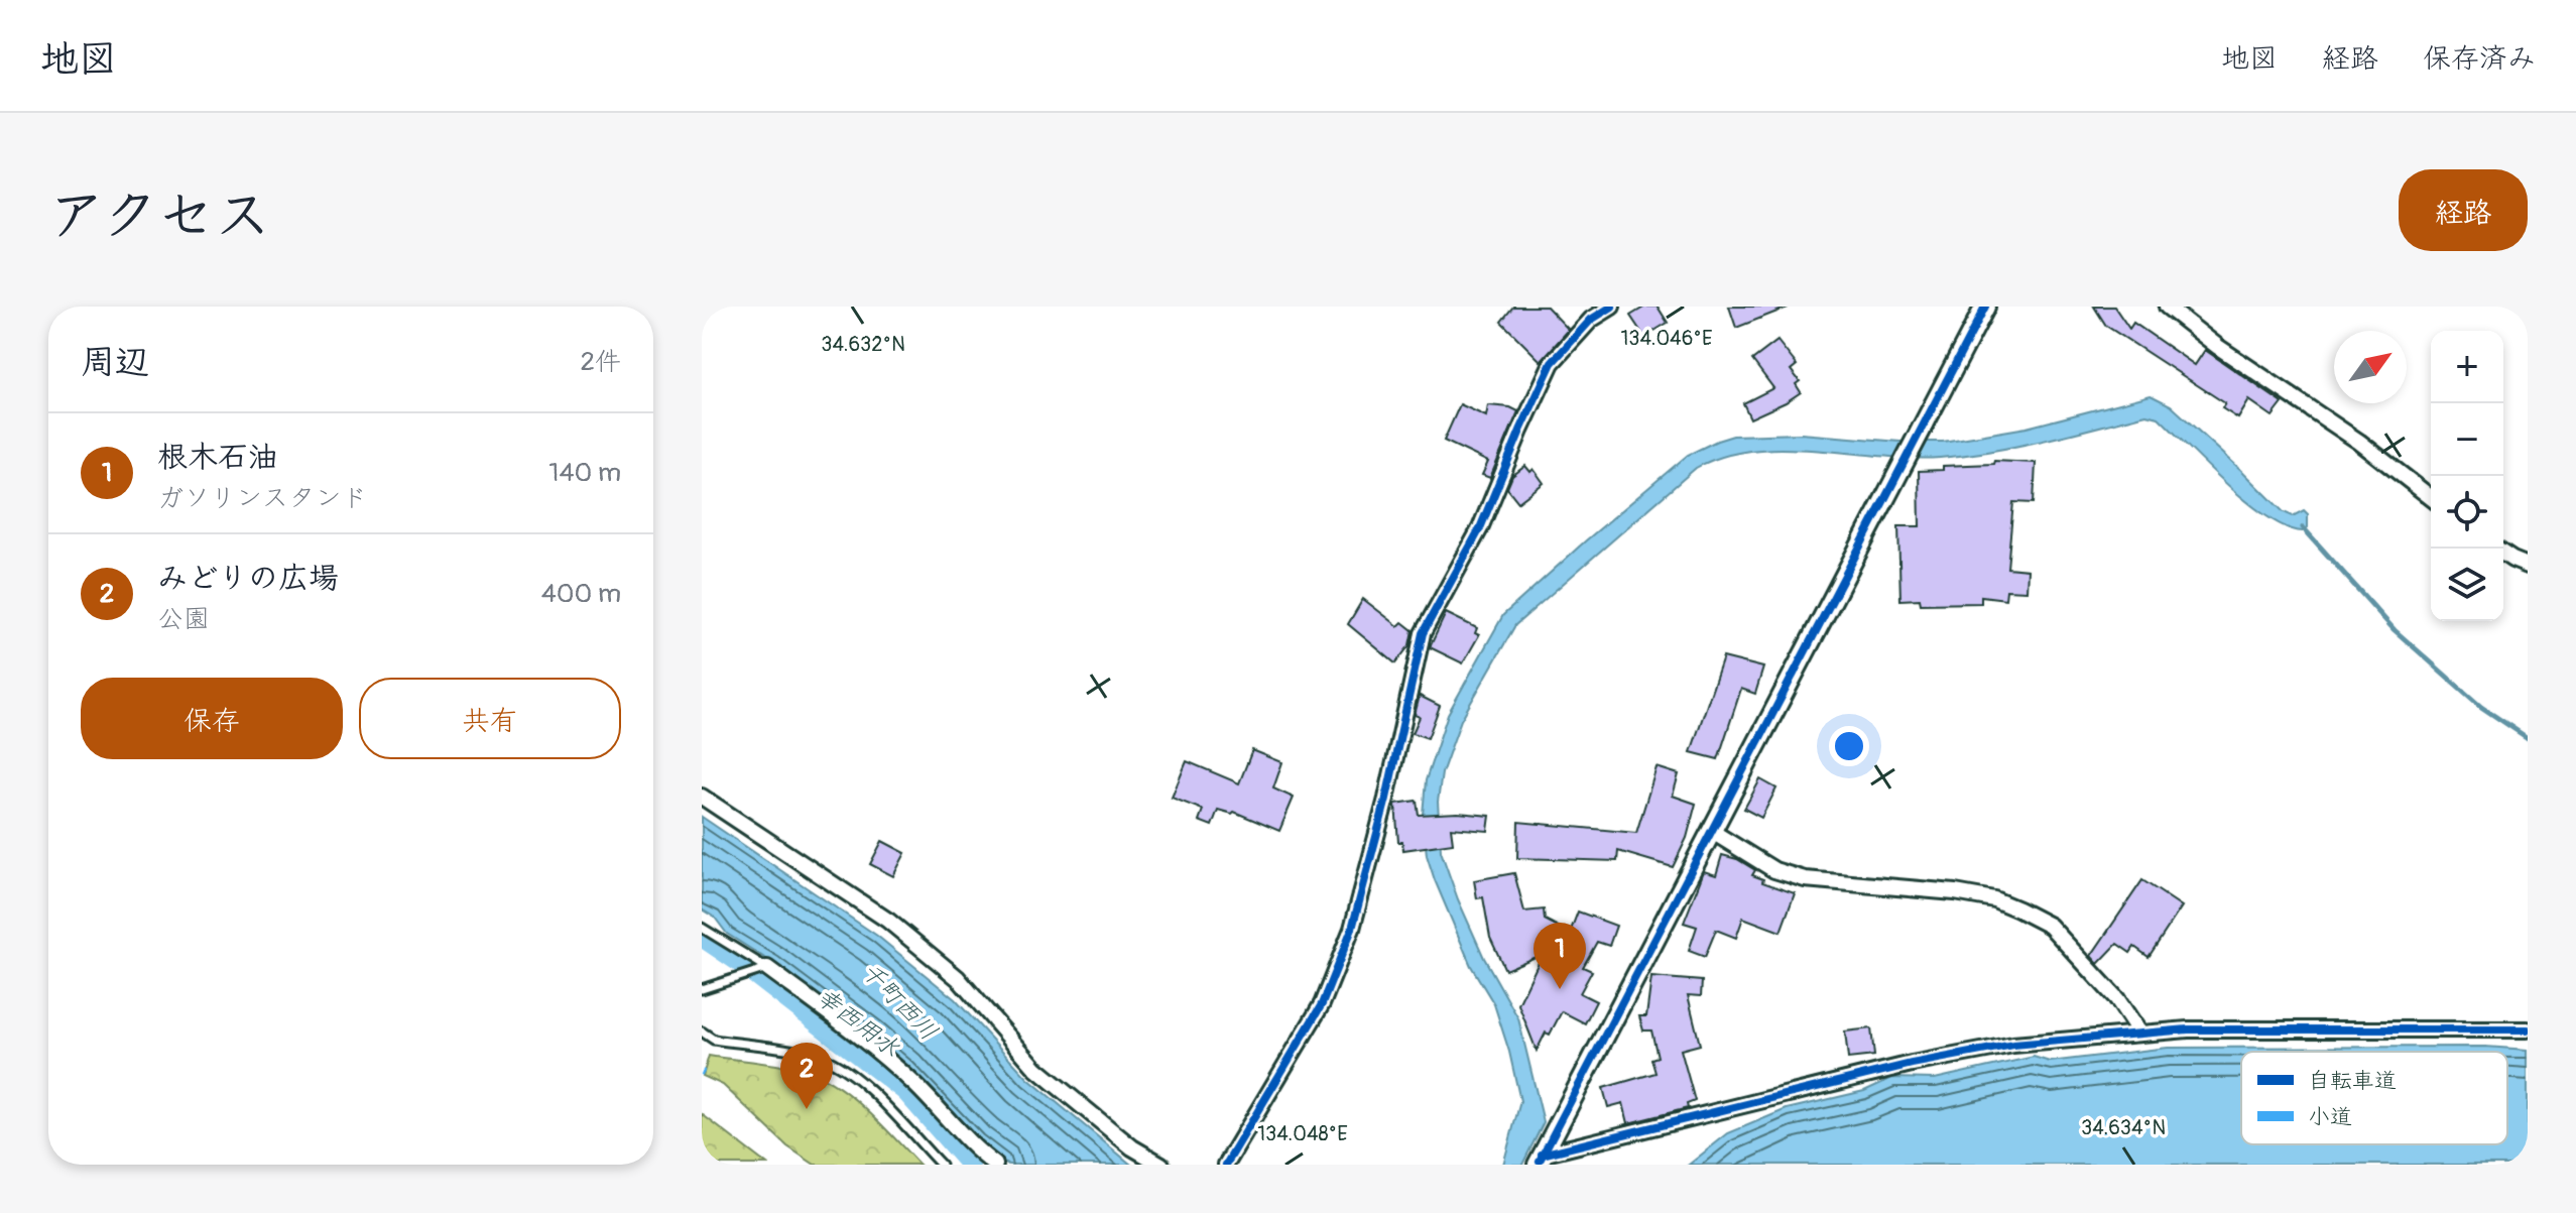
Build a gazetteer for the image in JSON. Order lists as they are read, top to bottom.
{
  "water": ["千町西川", "幸西用水"],
  "legend": ["自転車道", "小道"],
  "north": "top right",
  "page": {
    "header": "地図",
    "nav": ["地図", "経路", "保存済み"],
    "title": "アクセス",
    "buttons": [
      "経路",
      ["保存", "共有"]
    ],
    "heading": ["周辺", "2件"],
    "map_buttons": ["+", "−"],
    "list": [
      {
        "mark": "1",
        "name": "根木石油",
        "note": "ガソリンスタンド",
        "value": "140 m"
      },
      {
        "mark": "2",
        "name": "みどりの広場",
        "note": "公園",
        "value": "400 m"
      }
    ],
    "pins": ["1", "2"]
  },
  "coordinates": [
    "134.046°E",
    "34.632°N",
    "34.634°N",
    "134.048°E"
  ]
}
